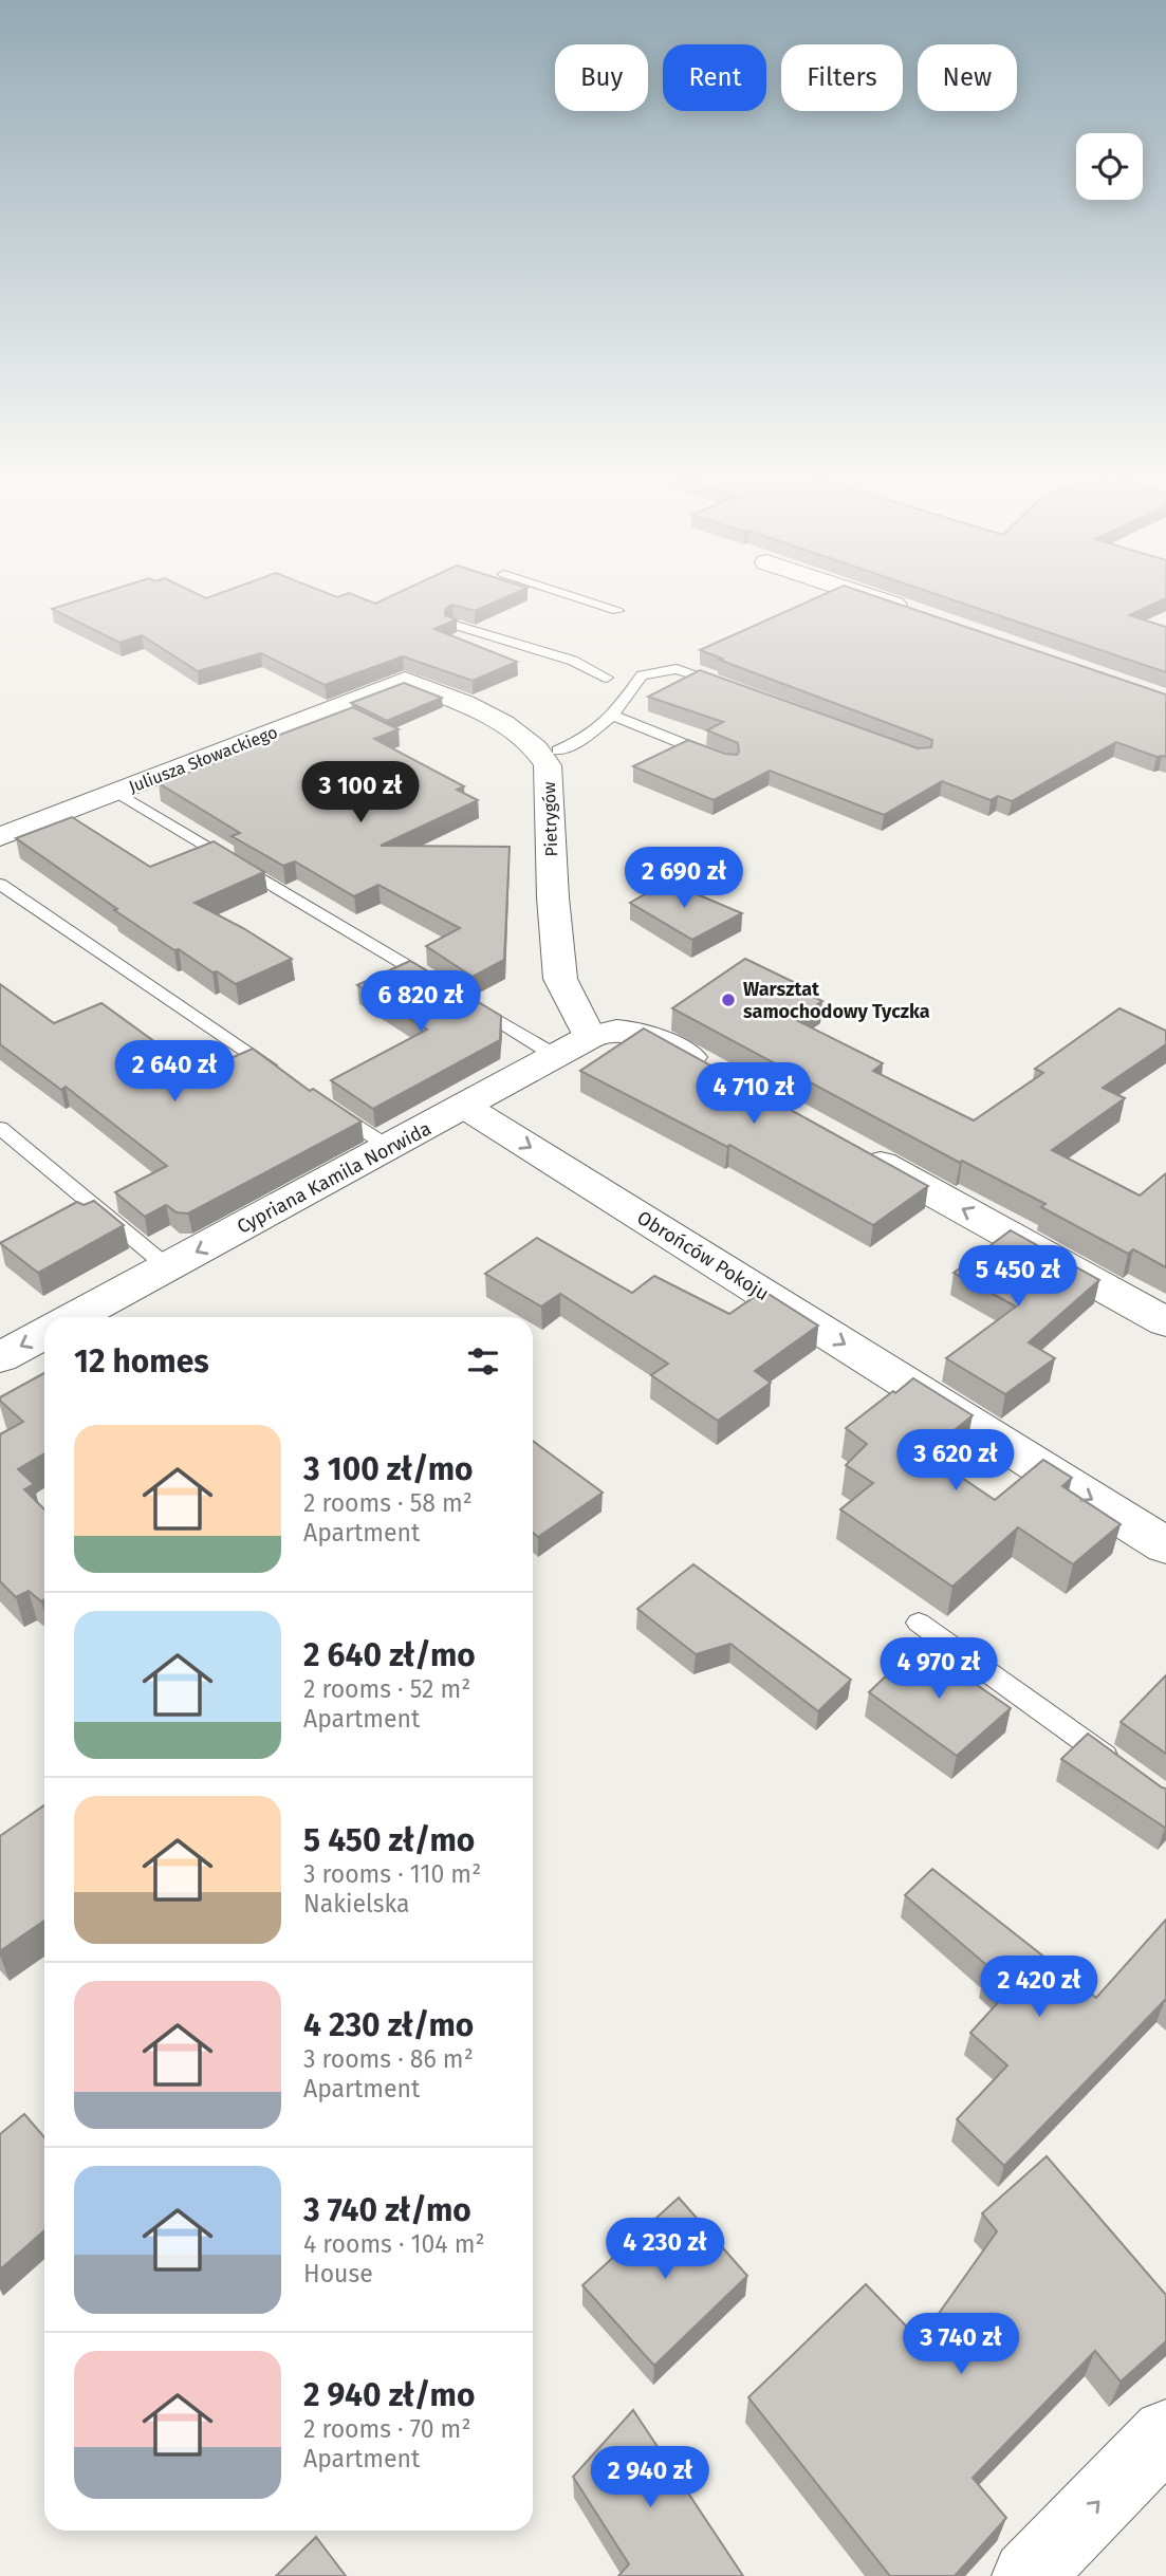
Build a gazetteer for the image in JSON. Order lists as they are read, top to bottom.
{
  "streets": {
    "street": [
      "Juliusza Słowackiego",
      "Pietrygów",
      "Cypriana Kamila Norwida",
      "Obrońców Pokoju"
    ]
  },
  "crossings": [
    ["Juliusza Słowackiego", "Pietrygów"],
    ["Pietrygów", "Cypriana Kamila Norwida"],
    ["Cypriana Kamila Norwida", "Obrońców Pokoju"]
  ],
  "one_way": ["Cypriana Kamila Norwida"],
  "places": ["Warsztat samochodowy Tyczka"],
  "page": {
    "chip": [
      "Buy",
      "Rent",
      "Filters",
      "New"
    ],
    "price": [
      "3 100 zł",
      "2 690 zł",
      "6 820 zł",
      "2 640 zł",
      "4 710 zł",
      "5 450 zł",
      "3 620 zł",
      "4 970 zł",
      "2 420 zł",
      "4 230 zł",
      "3 740 zł",
      "2 940 zł"
    ],
    "heading": "12 homes",
    "list": [
      {
        "name": "3 100 zł/mo",
        "note": "2 rooms · 58 m² · Apartment"
      },
      {
        "name": "2 640 zł/mo",
        "note": "2 rooms · 52 m² · Apartment"
      },
      {
        "name": "5 450 zł/mo",
        "note": "3 rooms · 110 m² · Nakielska"
      },
      {
        "name": "4 230 zł/mo",
        "note": "3 rooms · 86 m² · Apartment"
      },
      {
        "name": "3 740 zł/mo",
        "note": "4 rooms · 104 m² · House"
      },
      {
        "name": "2 940 zł/mo",
        "note": "2 rooms · 70 m² · Apartment"
      }
    ]
  }
}
